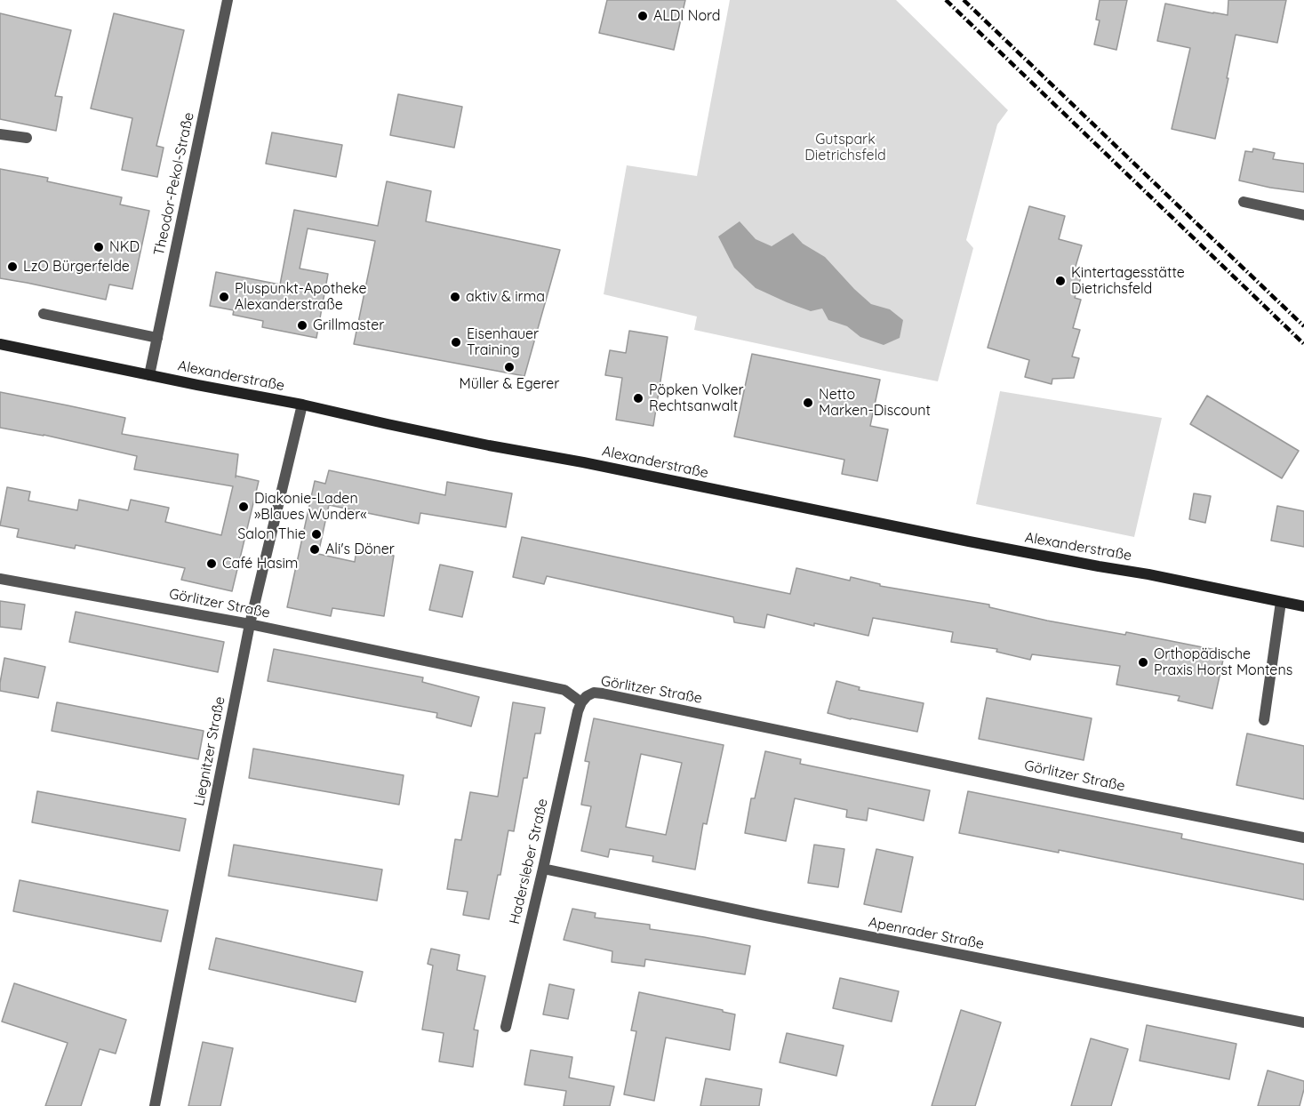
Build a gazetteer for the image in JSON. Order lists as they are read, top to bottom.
{
  "streets": {
    "main road": ["Alexanderstraße"],
    "street": [
      "Theodor-Pekol-Straße",
      "Görlitzer Straße",
      "Liegnitzer Straße",
      "Hadersleber Straße",
      "Apenrader Straße"
    ]
  },
  "crossings": [
    ["Theodor-Pekol-Straße", "Alexanderstraße"],
    ["Alexanderstraße", "Liegnitzer Straße"],
    ["Görlitzer Straße", "Liegnitzer Straße"],
    ["Görlitzer Straße", "Hadersleber Straße"],
    ["Hadersleber Straße", "Apenrader Straße"]
  ],
  "parks": ["Gutspark Dietrichsfeld"],
  "places": [
    "ALDI Nord",
    "NKD",
    "LzO Bürgerfelde",
    "Kintertagesstätte Dietrichsfeld",
    "Pluspunkt-Apotheke Alexanderstraße",
    "aktiv & irma",
    "Grillmaster",
    "Eisenhauer Training",
    "Müller & Egerer",
    "Pöpken Volker Rechtsanwalt",
    "Netto Marken-Discount",
    "Diakonie-Laden »Blaues Wunder«",
    "Salon Thie",
    "Ali's Döner",
    "Café Hasim",
    "Orthopädische Praxis Horst Montens"
  ]
}
